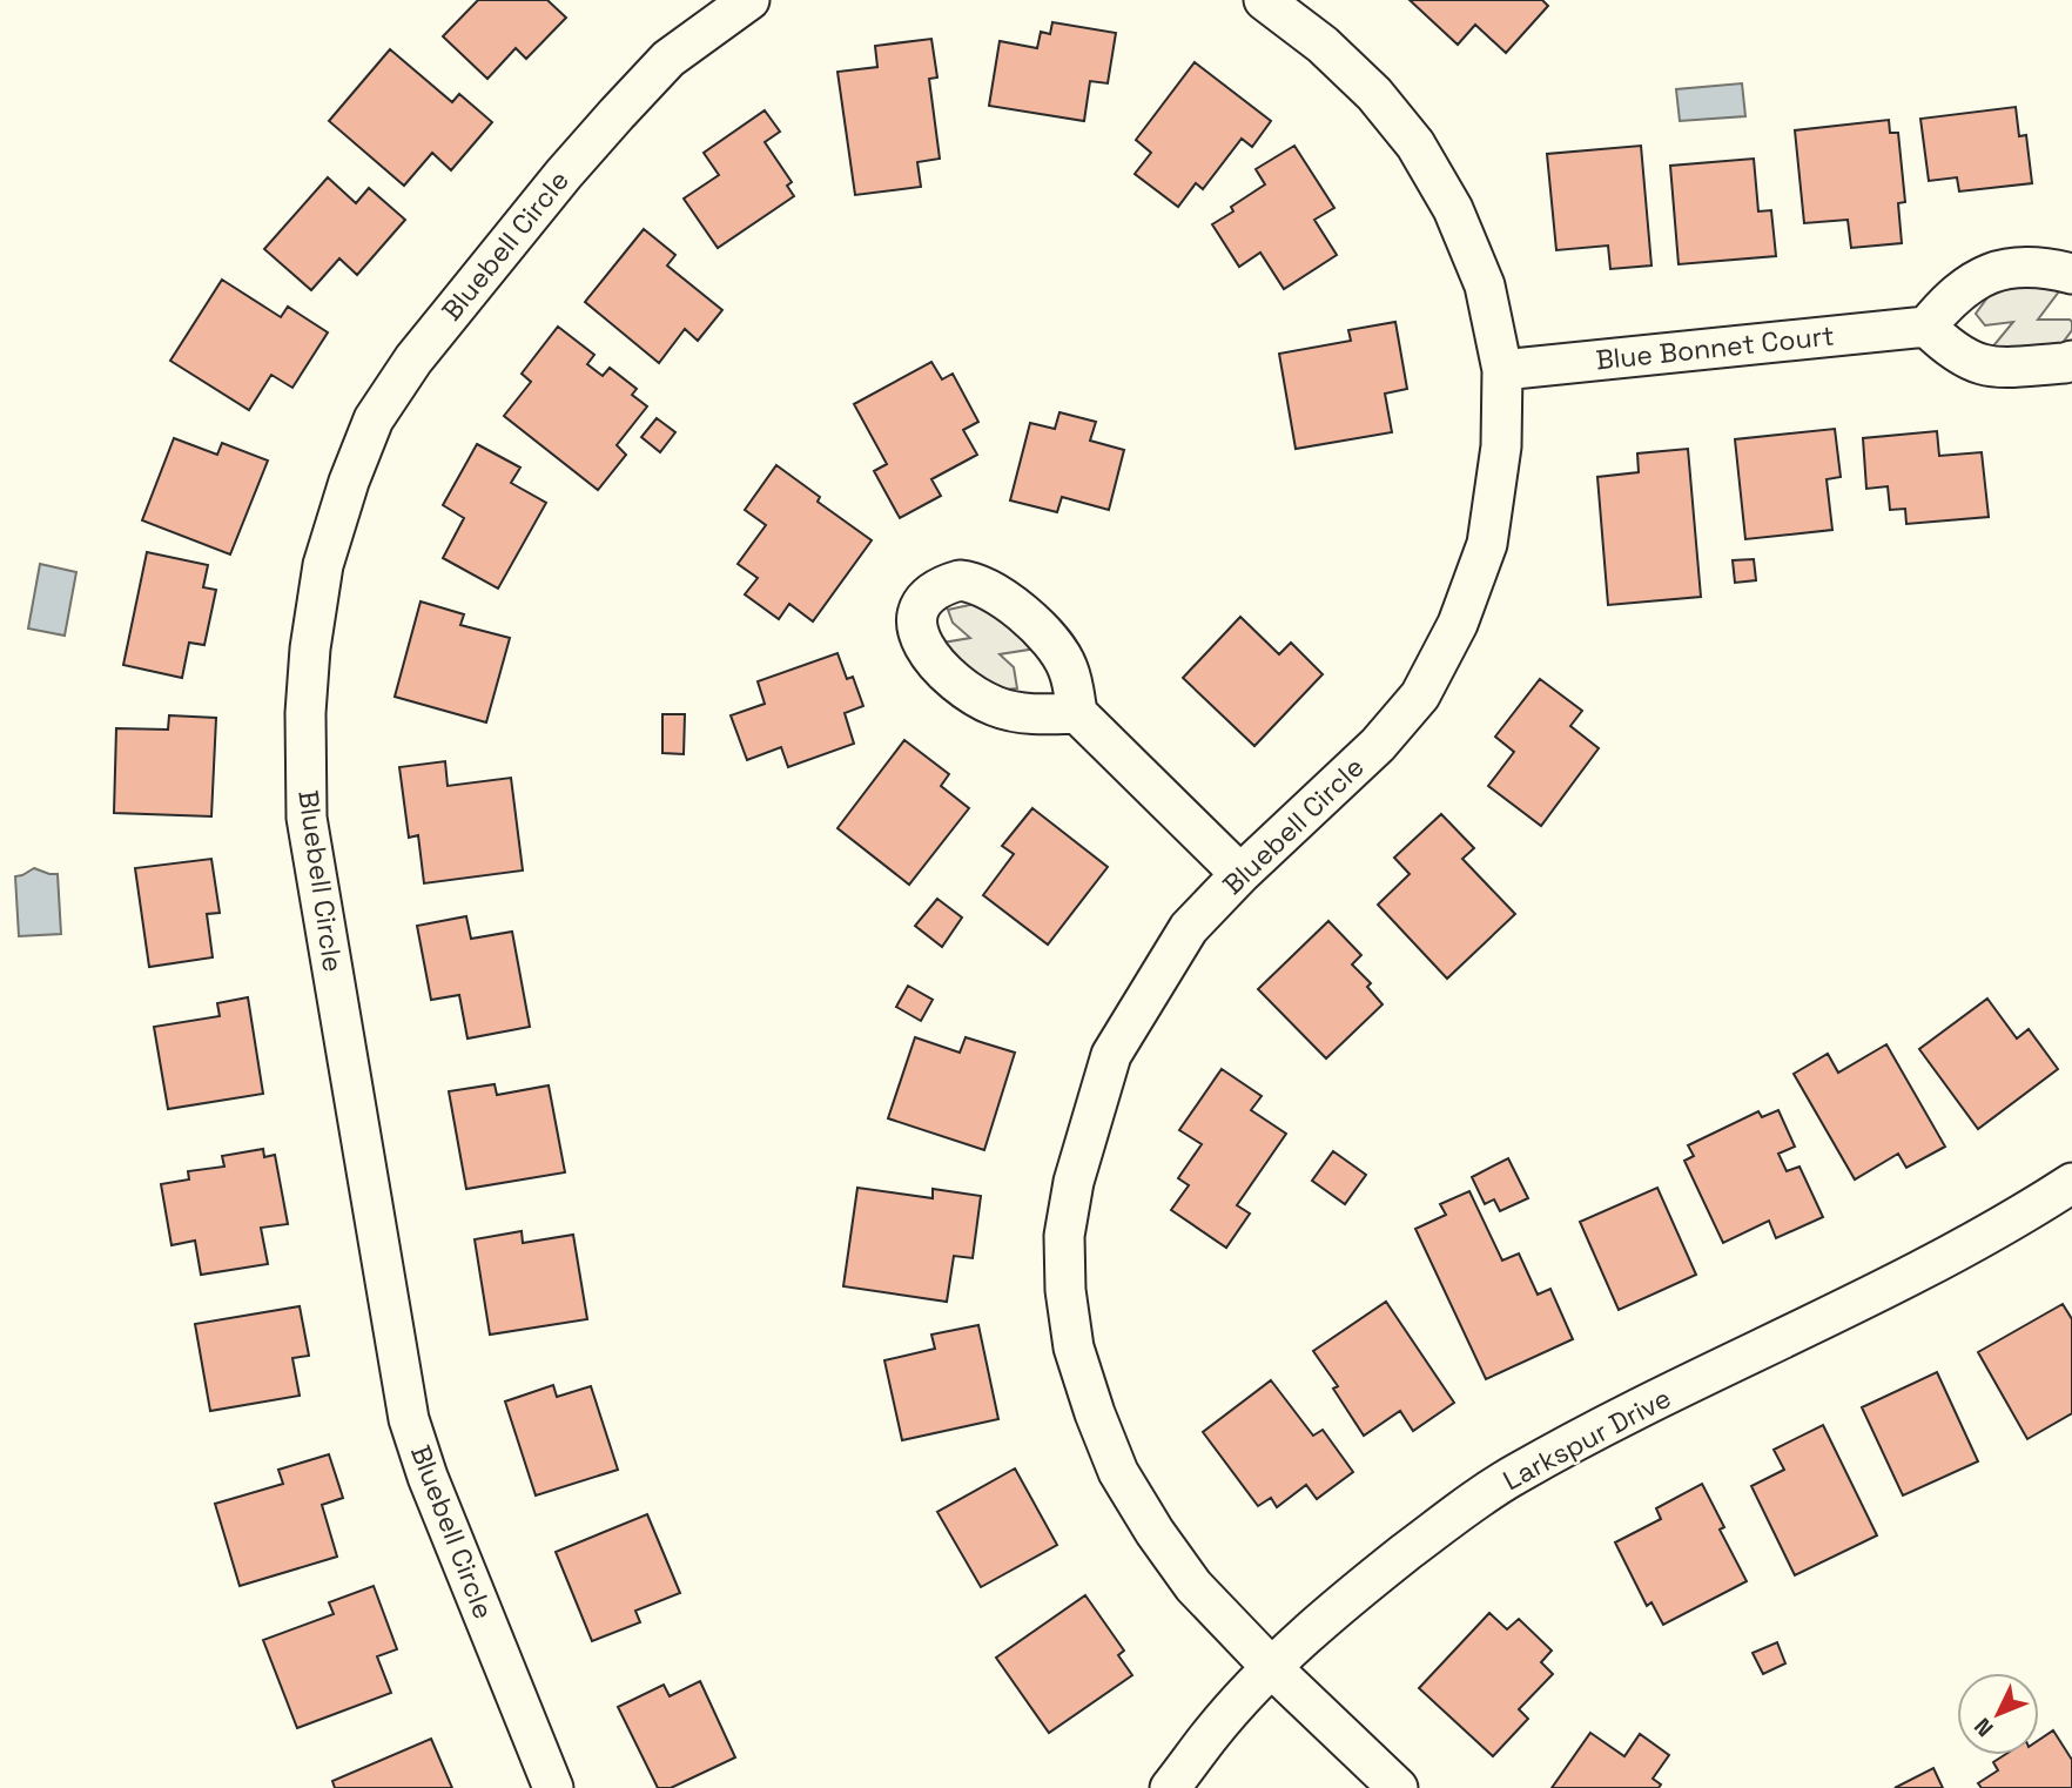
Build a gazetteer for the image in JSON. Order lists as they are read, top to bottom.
{
  "streets": {
    "street": ["Bluebell Circle", "Blue Bonnet Court", "Larkspur Drive"]
  },
  "crossings": [
    ["Bluebell Circle", "Blue Bonnet Court"],
    ["Bluebell Circle", "Larkspur Drive"]
  ],
  "north": "bottom left"
}
